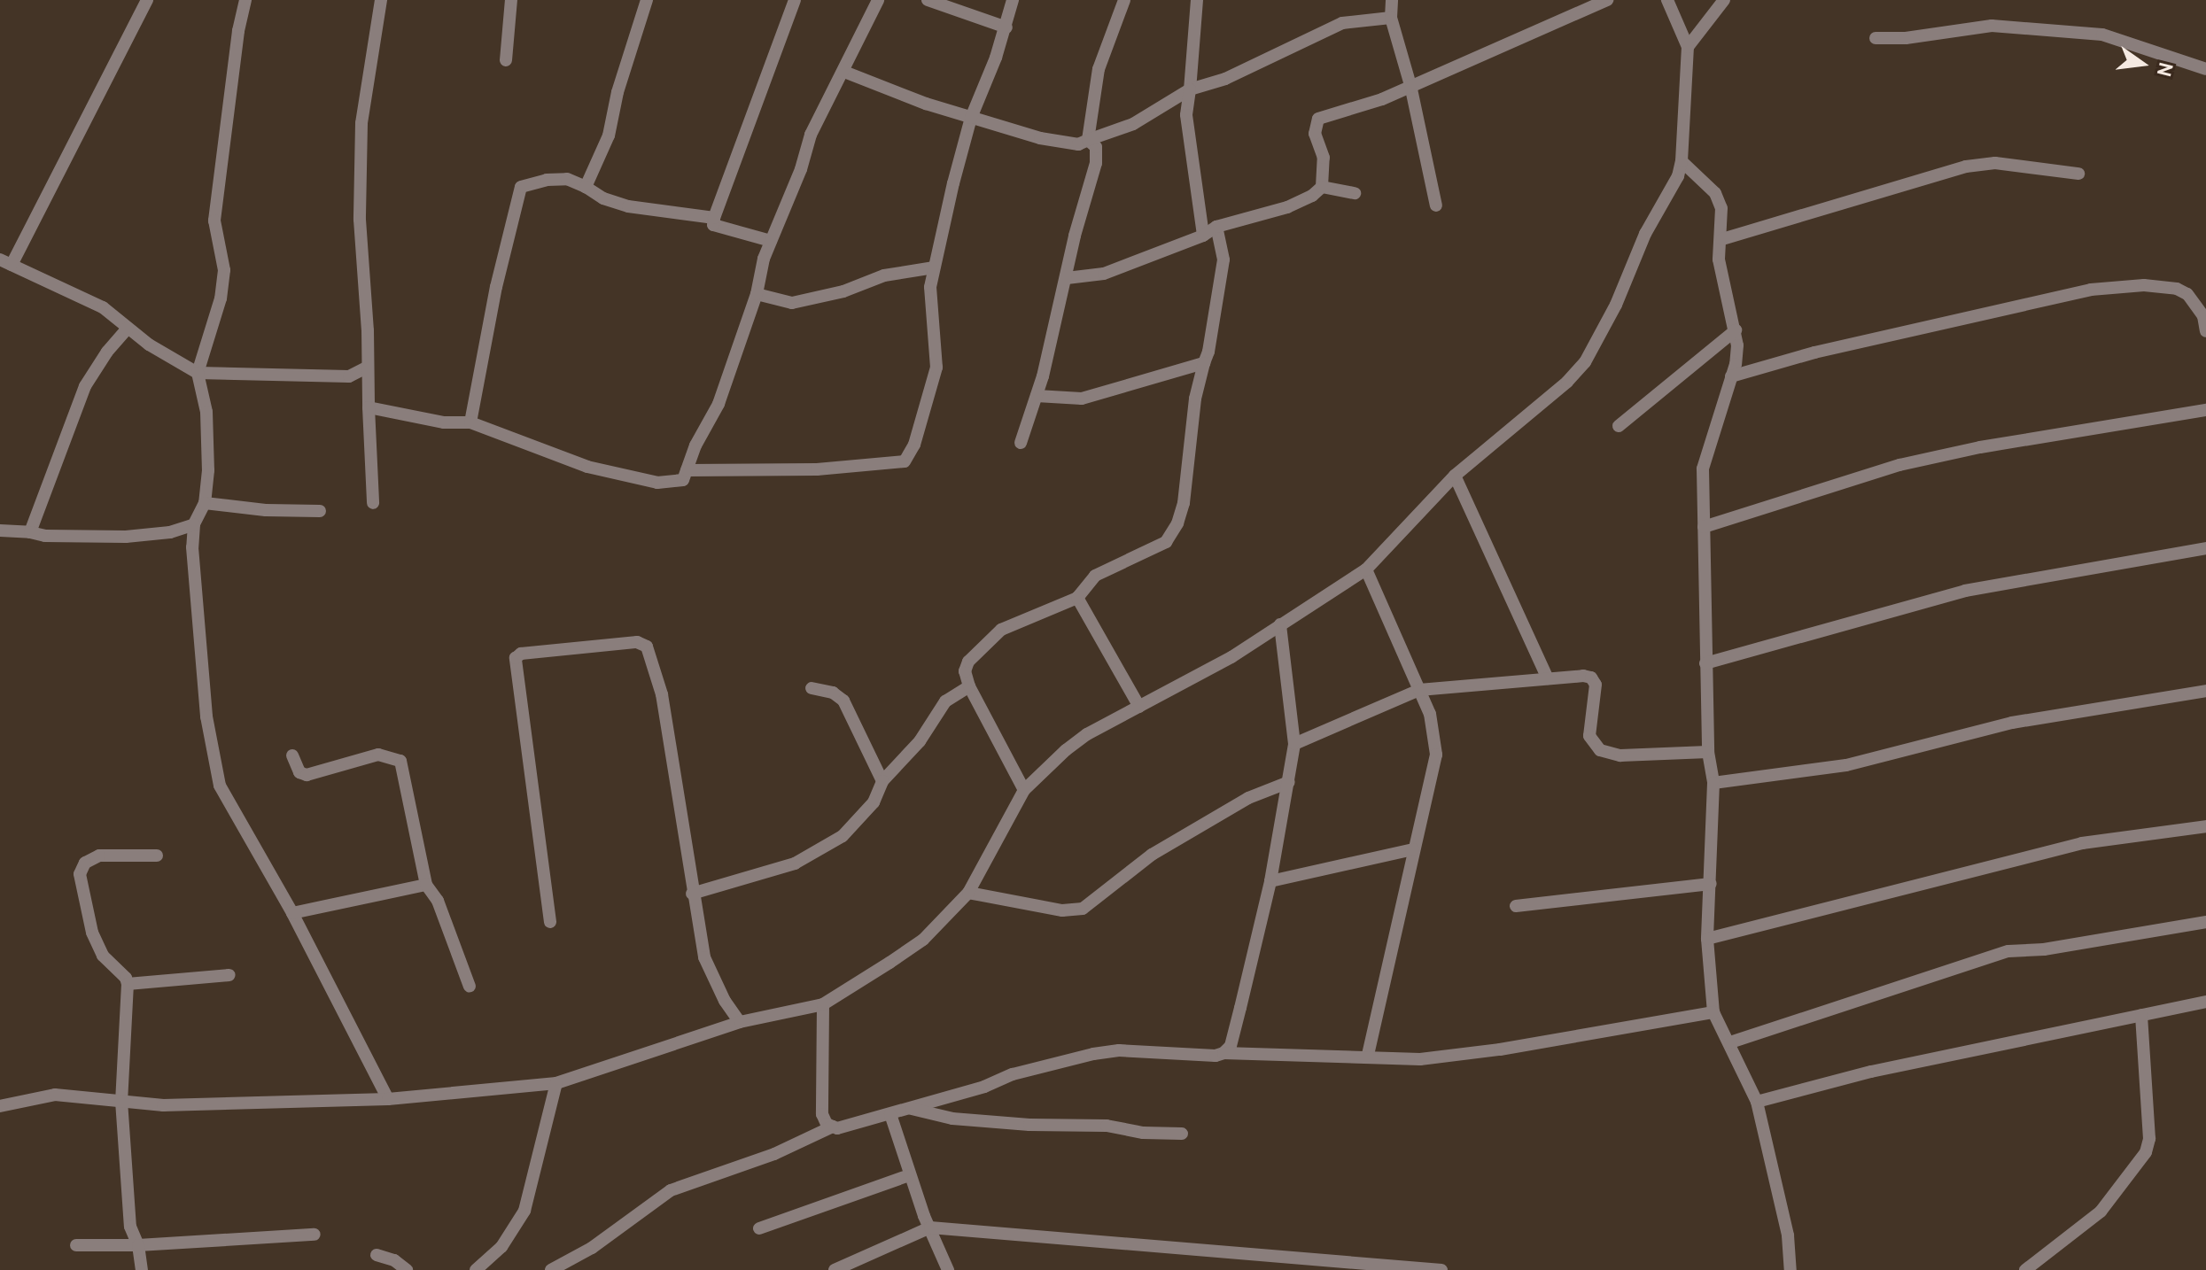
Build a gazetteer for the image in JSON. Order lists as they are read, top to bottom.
{
  "north": "right"
}
